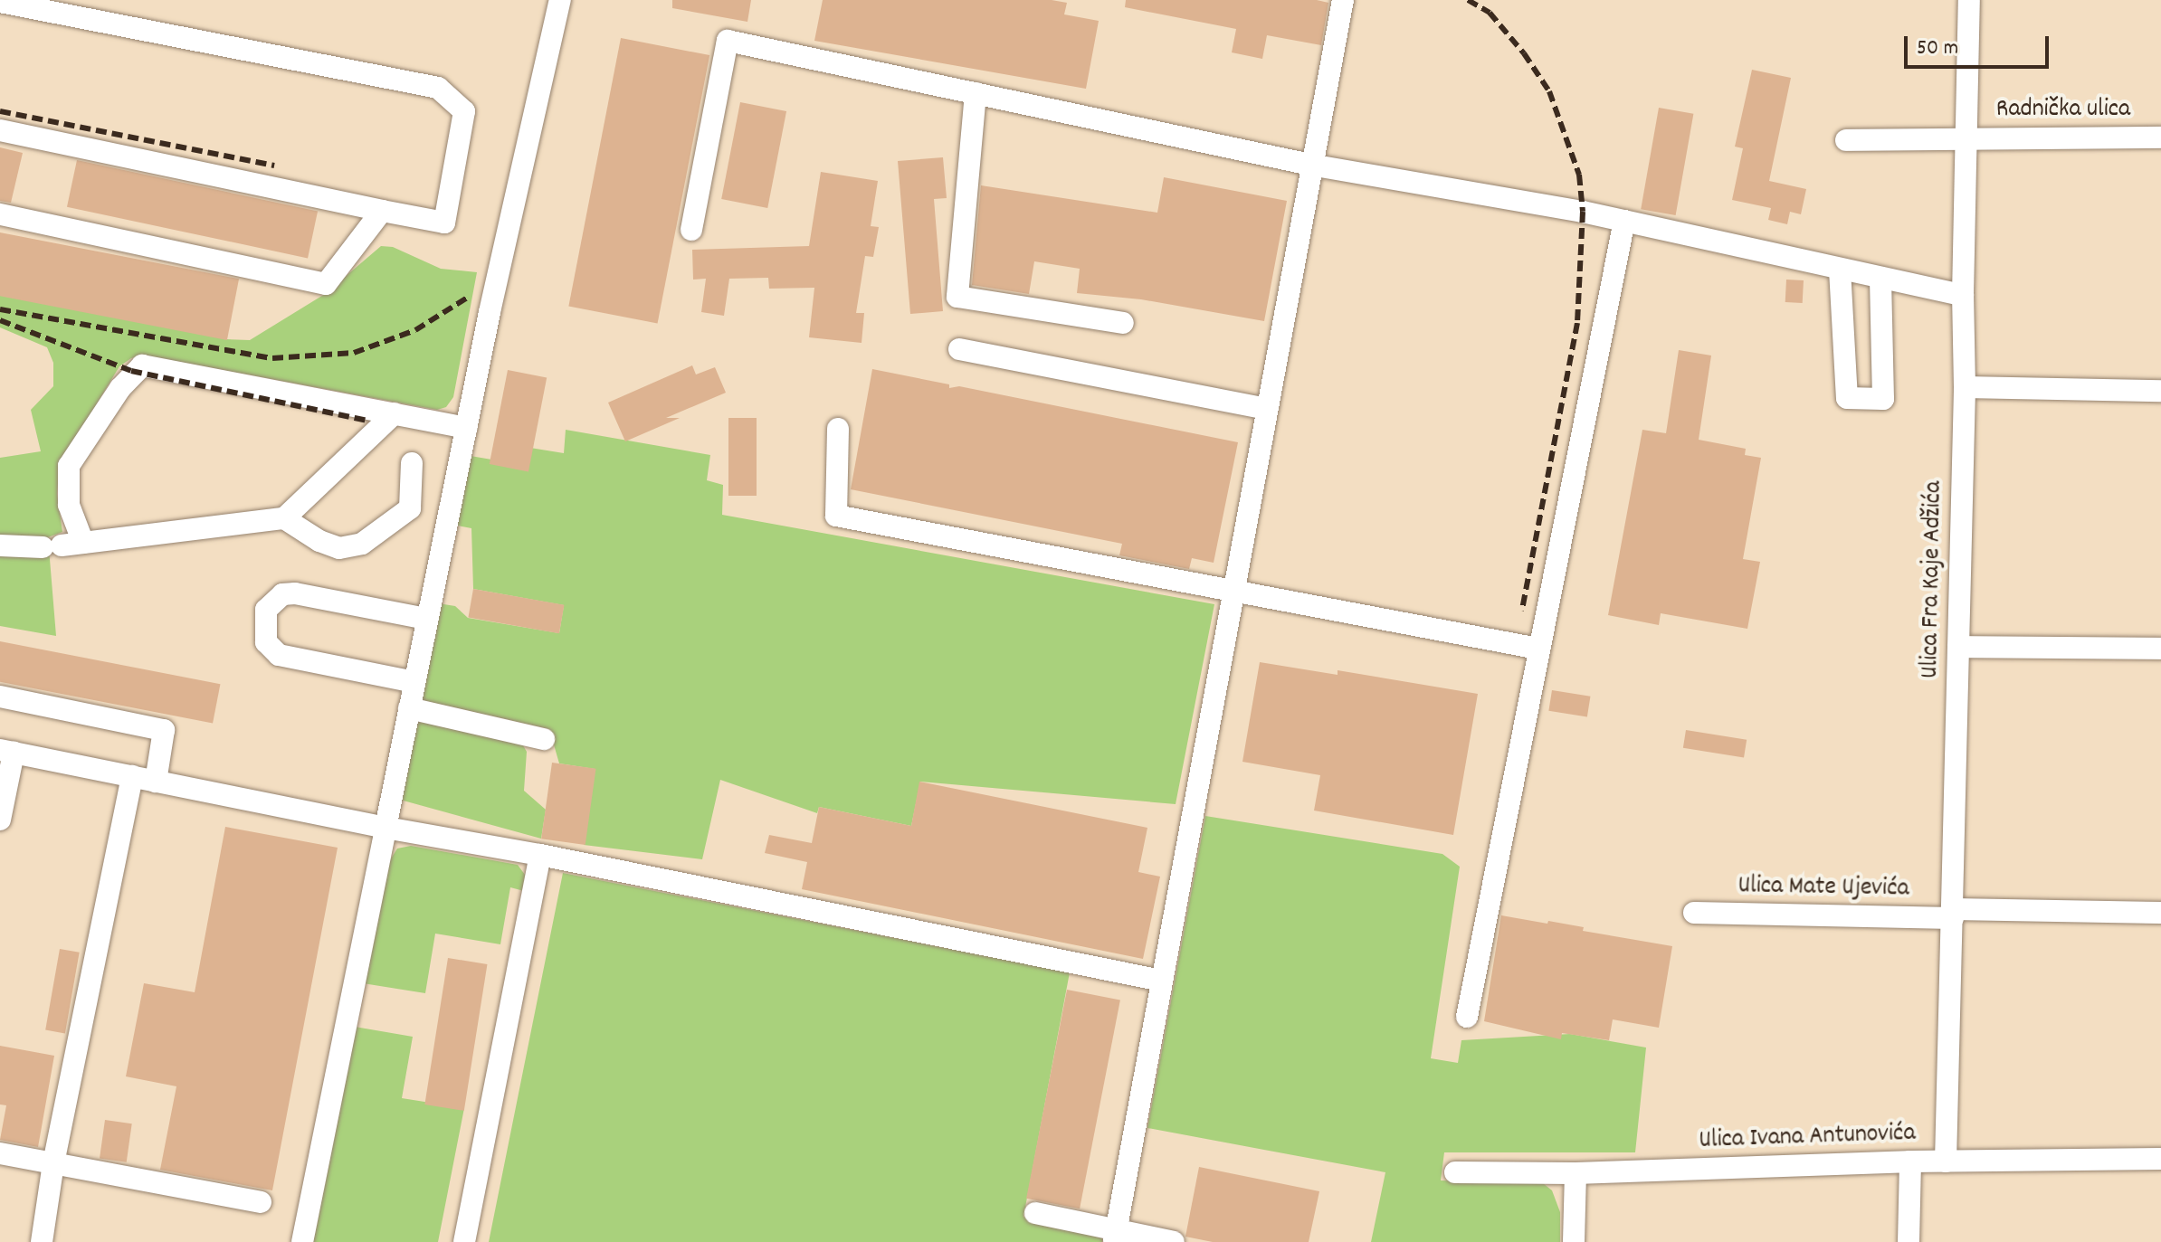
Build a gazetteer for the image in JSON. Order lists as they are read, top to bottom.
{
  "streets": {
    "street": [
      "Radnička ulica",
      "Ulica Fra Kaje Adžića",
      "Ulica Mate Ujevića",
      "Ulica Ivana Antunovića"
    ]
  },
  "crossings": [
    ["Radnička ulica", "Ulica Fra Kaje Adžića"],
    ["Ulica Fra Kaje Adžića", "Ulica Mate Ujevića"],
    ["Ulica Fra Kaje Adžića", "Ulica Ivana Antunovića"]
  ],
  "scale_bar": "50 m"
}
